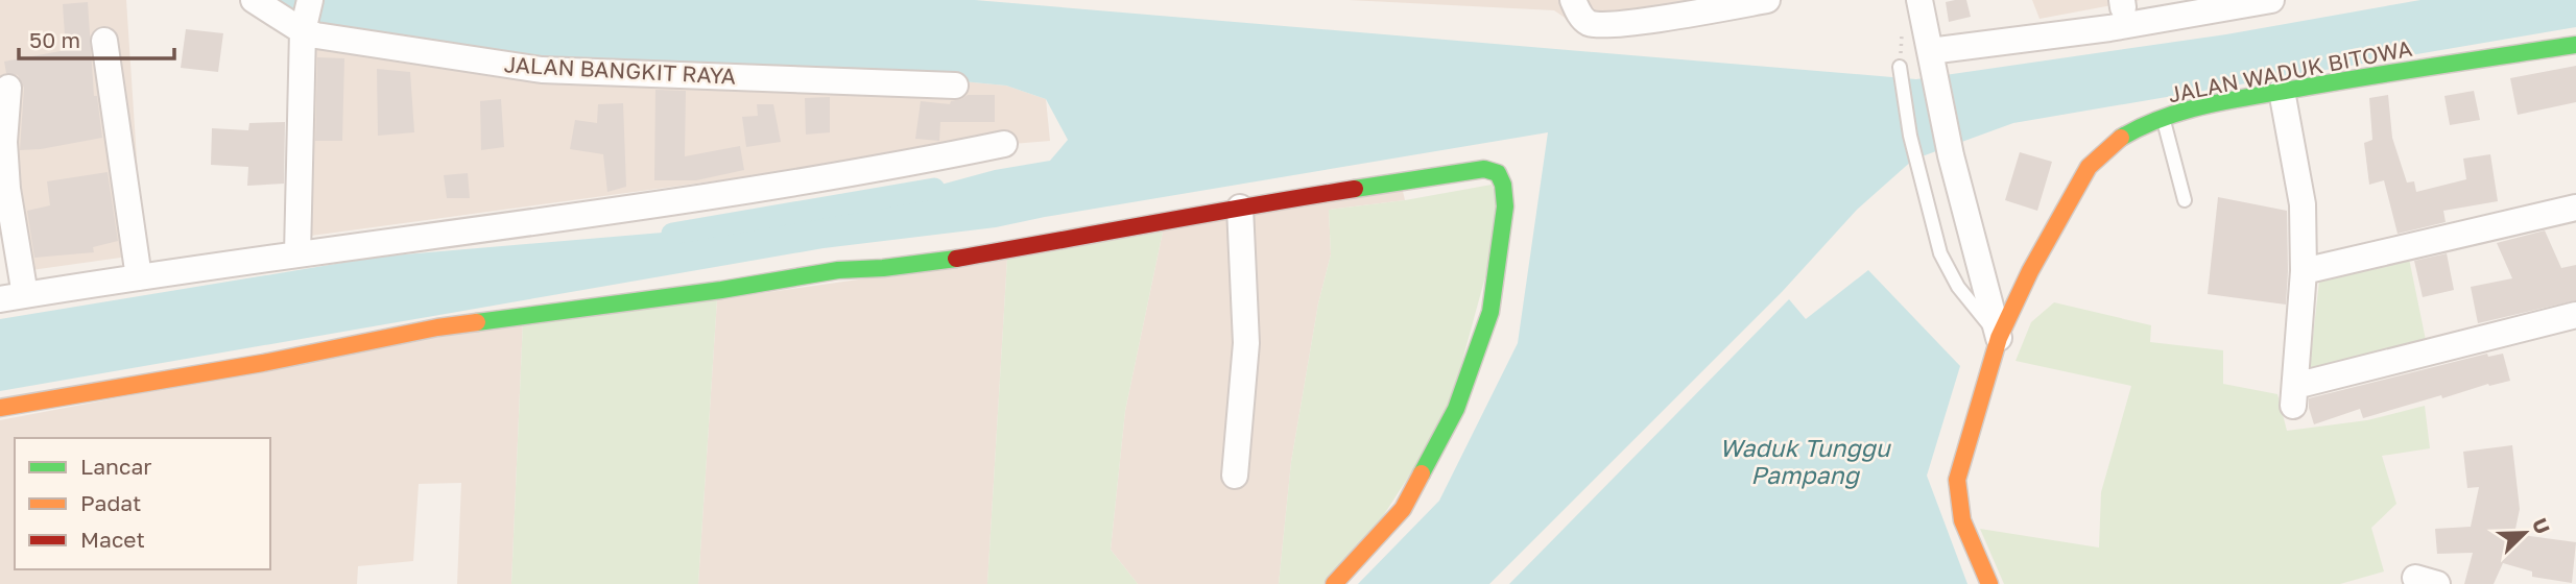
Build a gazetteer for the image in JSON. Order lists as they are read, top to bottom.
{
  "streets": {
    "street": ["JALAN BANGKIT RAYA", "JALAN WADUK BITOWA"]
  },
  "water": ["Waduk Tunggu Pampang"],
  "legend": ["Lancar", "Padat", "Macet"],
  "scale_bar": "50 m",
  "north": "top right"
}
